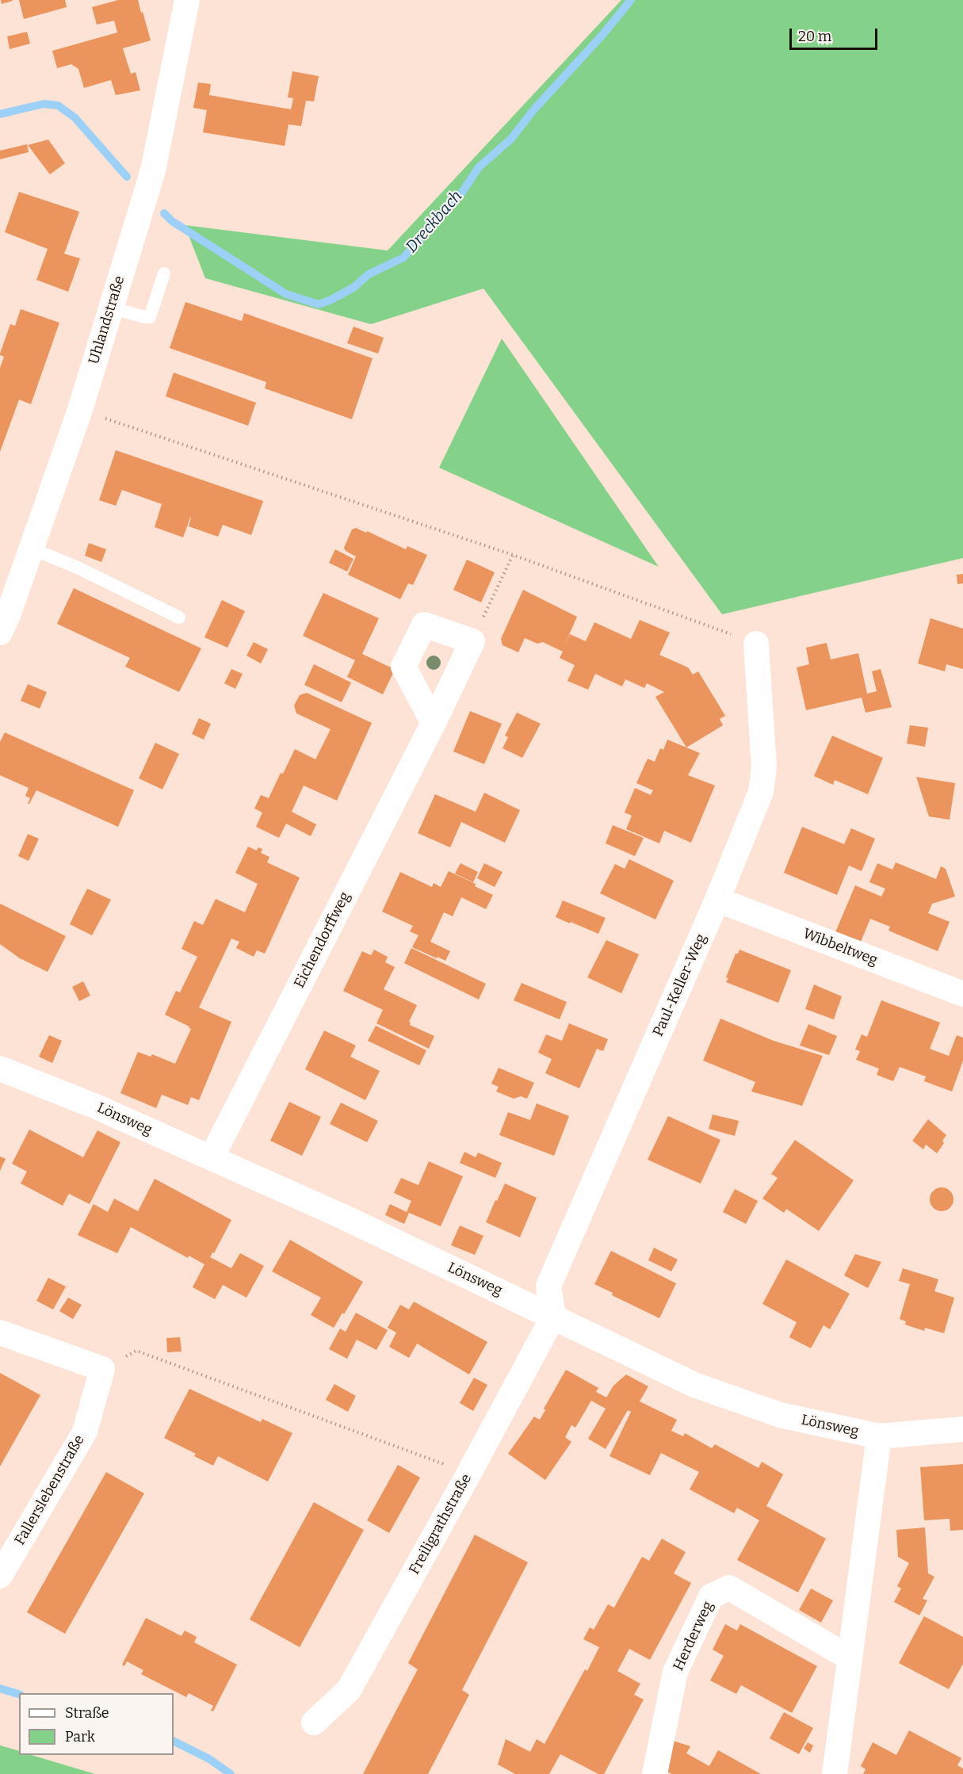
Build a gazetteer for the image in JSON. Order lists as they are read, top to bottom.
{
  "streets": {
    "street": [
      "Uhlandstraße",
      "Eichendorffweg",
      "Wibbeltweg",
      "Paul-Keller-Weg",
      "Lönsweg",
      "Fallerslebenstraße",
      "Freiligrathstraße",
      "Herderweg"
    ]
  },
  "crossings": [
    ["Eichendorffweg", "Lönsweg"],
    ["Wibbeltweg", "Paul-Keller-Weg"],
    ["Paul-Keller-Weg", "Lönsweg"],
    ["Paul-Keller-Weg", "Freiligrathstraße"],
    ["Lönsweg", "Freiligrathstraße"]
  ],
  "water": ["Dreckbach"],
  "legend": ["Straße", "Park"],
  "scale_bar": "20 m"
}
